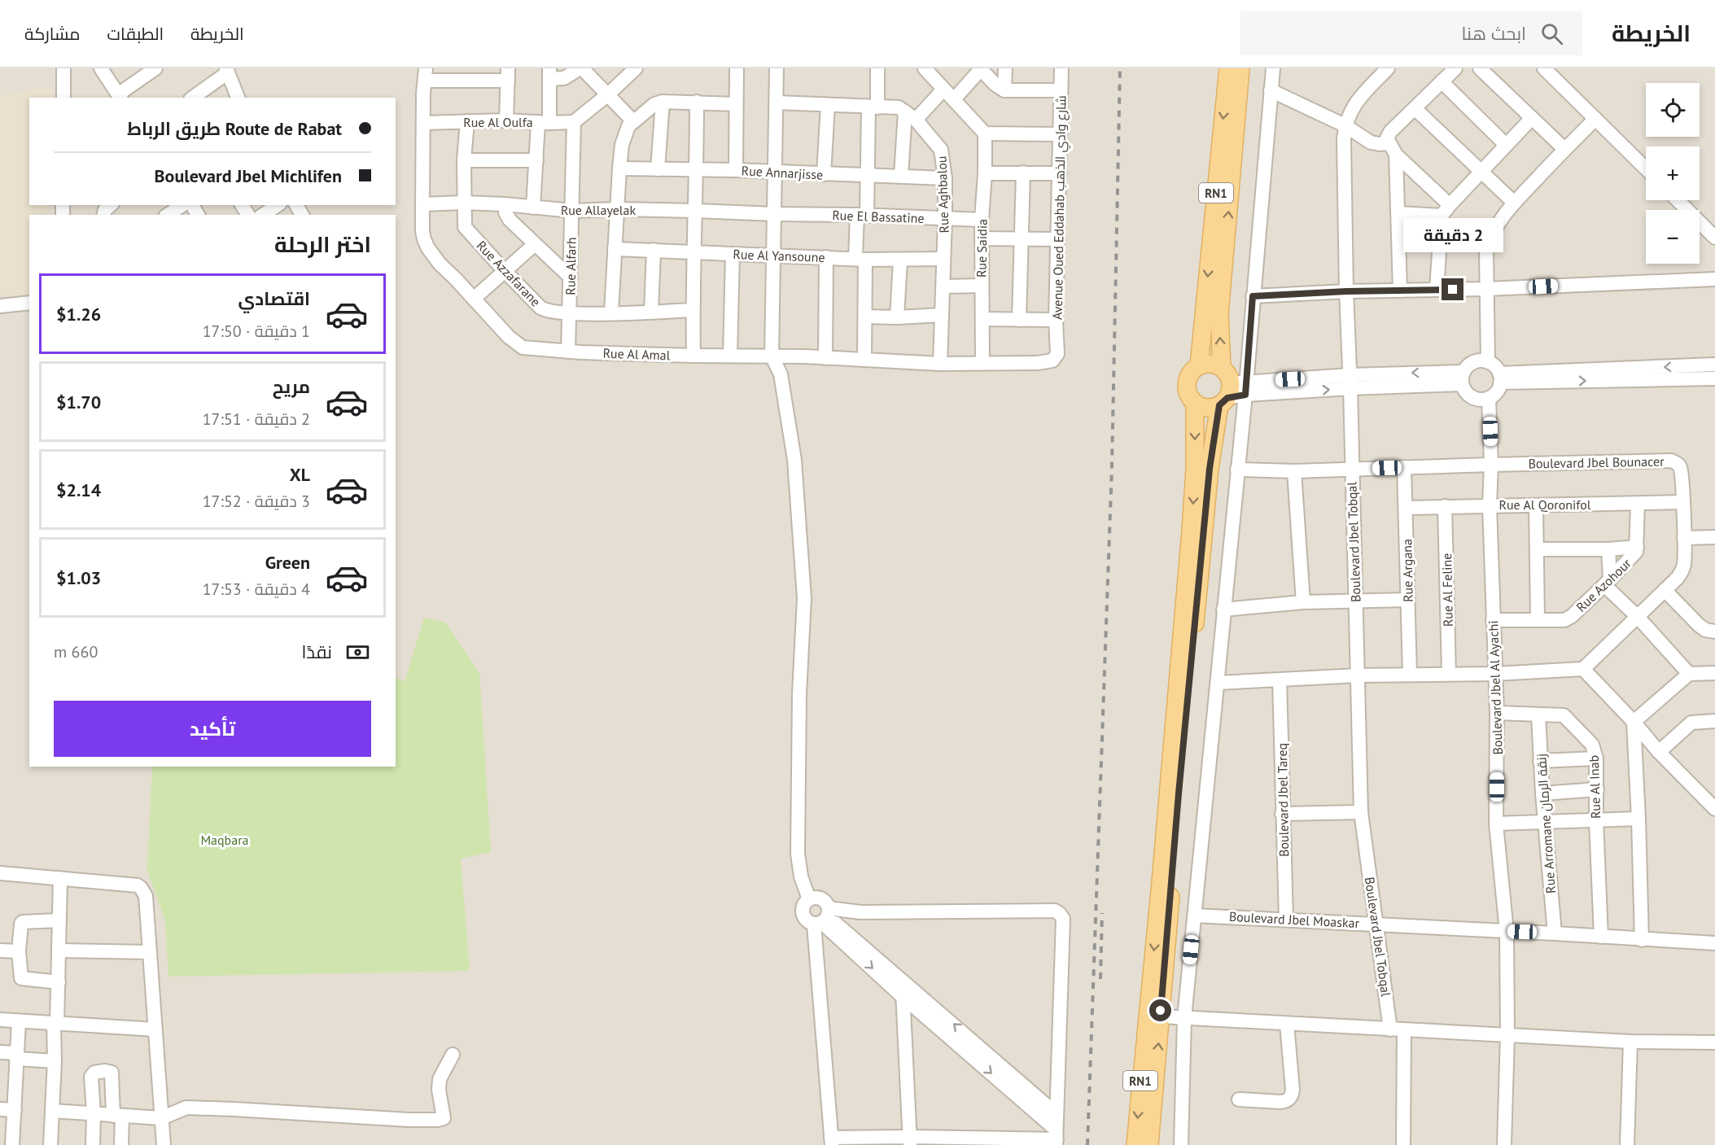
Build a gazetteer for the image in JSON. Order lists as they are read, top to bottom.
{
  "streets": {
    "main road": ["RN1"],
    "street": [
      "Rue Al Oulfa",
      "Rue Annarjisse",
      "Rue Aghbalou",
      "Avenue Oued Eddahab شارع وادي الذهب",
      "Rue Allayelak",
      "Rue El Bassatine",
      "Rue Saidia",
      "Rue Al Yansoune",
      "Rue Alfarh",
      "Rue Azzafarane",
      "Rue Al Amal",
      "Boulevard Jbel Bounacer",
      "Rue Al Qoronifol",
      "Boulevard Jbel Tobqal",
      "Rue Argana",
      "Rue Azohour",
      "Rue Al Feline",
      "Boulevard Jbel Al Ayachi",
      "Rue Al Inab",
      "Boulevard Jbel Tareq",
      "Rue Arromane زنقة الرمان",
      "Boulevard Jbel Moaskar"
    ]
  },
  "crossings": [
    ["Rue Al Oulfa", "Rue Alfarh"],
    ["Rue Al Oulfa", "Rue Azzafarane"],
    ["Rue Al Oulfa", "Rue Al Amal"],
    ["Rue Annarjisse", "Rue Aghbalou"],
    ["Rue Aghbalou", "Rue El Bassatine"],
    ["Rue Aghbalou", "Rue Al Yansoune"],
    ["Rue Aghbalou", "Rue Al Amal"],
    ["Avenue Oued Eddahab شارع وادي الذهب", "Rue Al Amal"],
    ["Rue Allayelak", "Rue El Bassatine"],
    ["Rue Allayelak", "Rue Alfarh"],
    ["Rue Allayelak", "Rue Azzafarane"],
    ["Rue Allayelak", "Rue Al Amal"],
    ["Rue El Bassatine", "Rue Saidia"],
    ["Rue Saidia", "Rue Al Amal"],
    ["Rue Alfarh", "Rue Azzafarane"],
    ["Rue Alfarh", "Rue Al Amal"],
    ["Boulevard Jbel Bounacer", "Rue Al Qoronifol"],
    ["Boulevard Jbel Bounacer", "Boulevard Jbel Tobqal"],
    ["Boulevard Jbel Bounacer", "Rue Argana"],
    ["Boulevard Jbel Bounacer", "Boulevard Jbel Al Ayachi"],
    ["Rue Al Qoronifol", "Rue Argana"],
    ["Rue Al Qoronifol", "Rue Azohour"],
    ["Rue Al Qoronifol", "Rue Al Feline"],
    ["Rue Al Qoronifol", "Boulevard Jbel Al Ayachi"],
    ["Boulevard Jbel Tobqal", "Boulevard Jbel Moaskar"],
    ["Rue Azohour", "Boulevard Jbel Al Ayachi"],
    ["Boulevard Jbel Al Ayachi", "Rue Al Inab"],
    ["Boulevard Jbel Al Ayachi", "Boulevard Jbel Moaskar"],
    ["Rue Al Inab", "Rue Arromane زنقة الرمان"],
    ["Rue Al Inab", "Boulevard Jbel Moaskar"],
    ["Boulevard Jbel Tareq", "Boulevard Jbel Moaskar"],
    ["Rue Arromane زنقة الرمان", "Boulevard Jbel Moaskar"]
  ],
  "parks": ["Maqbara"],
  "page": {
    "header": "الخريطة",
    "search": "ابحث هنا",
    "nav": ["الخريطة", "الطبقات", "مشاركة"],
    "map_buttons": ["+", "−"],
    "banner": ["Route de Rabat طريق الرباط", "Boulevard Jbel Michlifen"],
    "heading": "اختر الرحلة",
    "bubble": "2 دقيقة",
    "list": [
      {
        "name": "اقتصادي",
        "note": "1 دقيقة · 17:50",
        "value": "$1.26"
      },
      {
        "name": "مريح",
        "note": "2 دقيقة · 17:51",
        "value": "$1.70"
      },
      {
        "name": "XL",
        "note": "3 دقيقة · 17:52",
        "value": "$2.14"
      },
      {
        "name": "Green",
        "note": "4 دقيقة · 17:53",
        "value": "$1.03"
      }
    ],
    "pay": ["نقدًا", "660 m"],
    "buttons": "تأكيد"
  }
}
